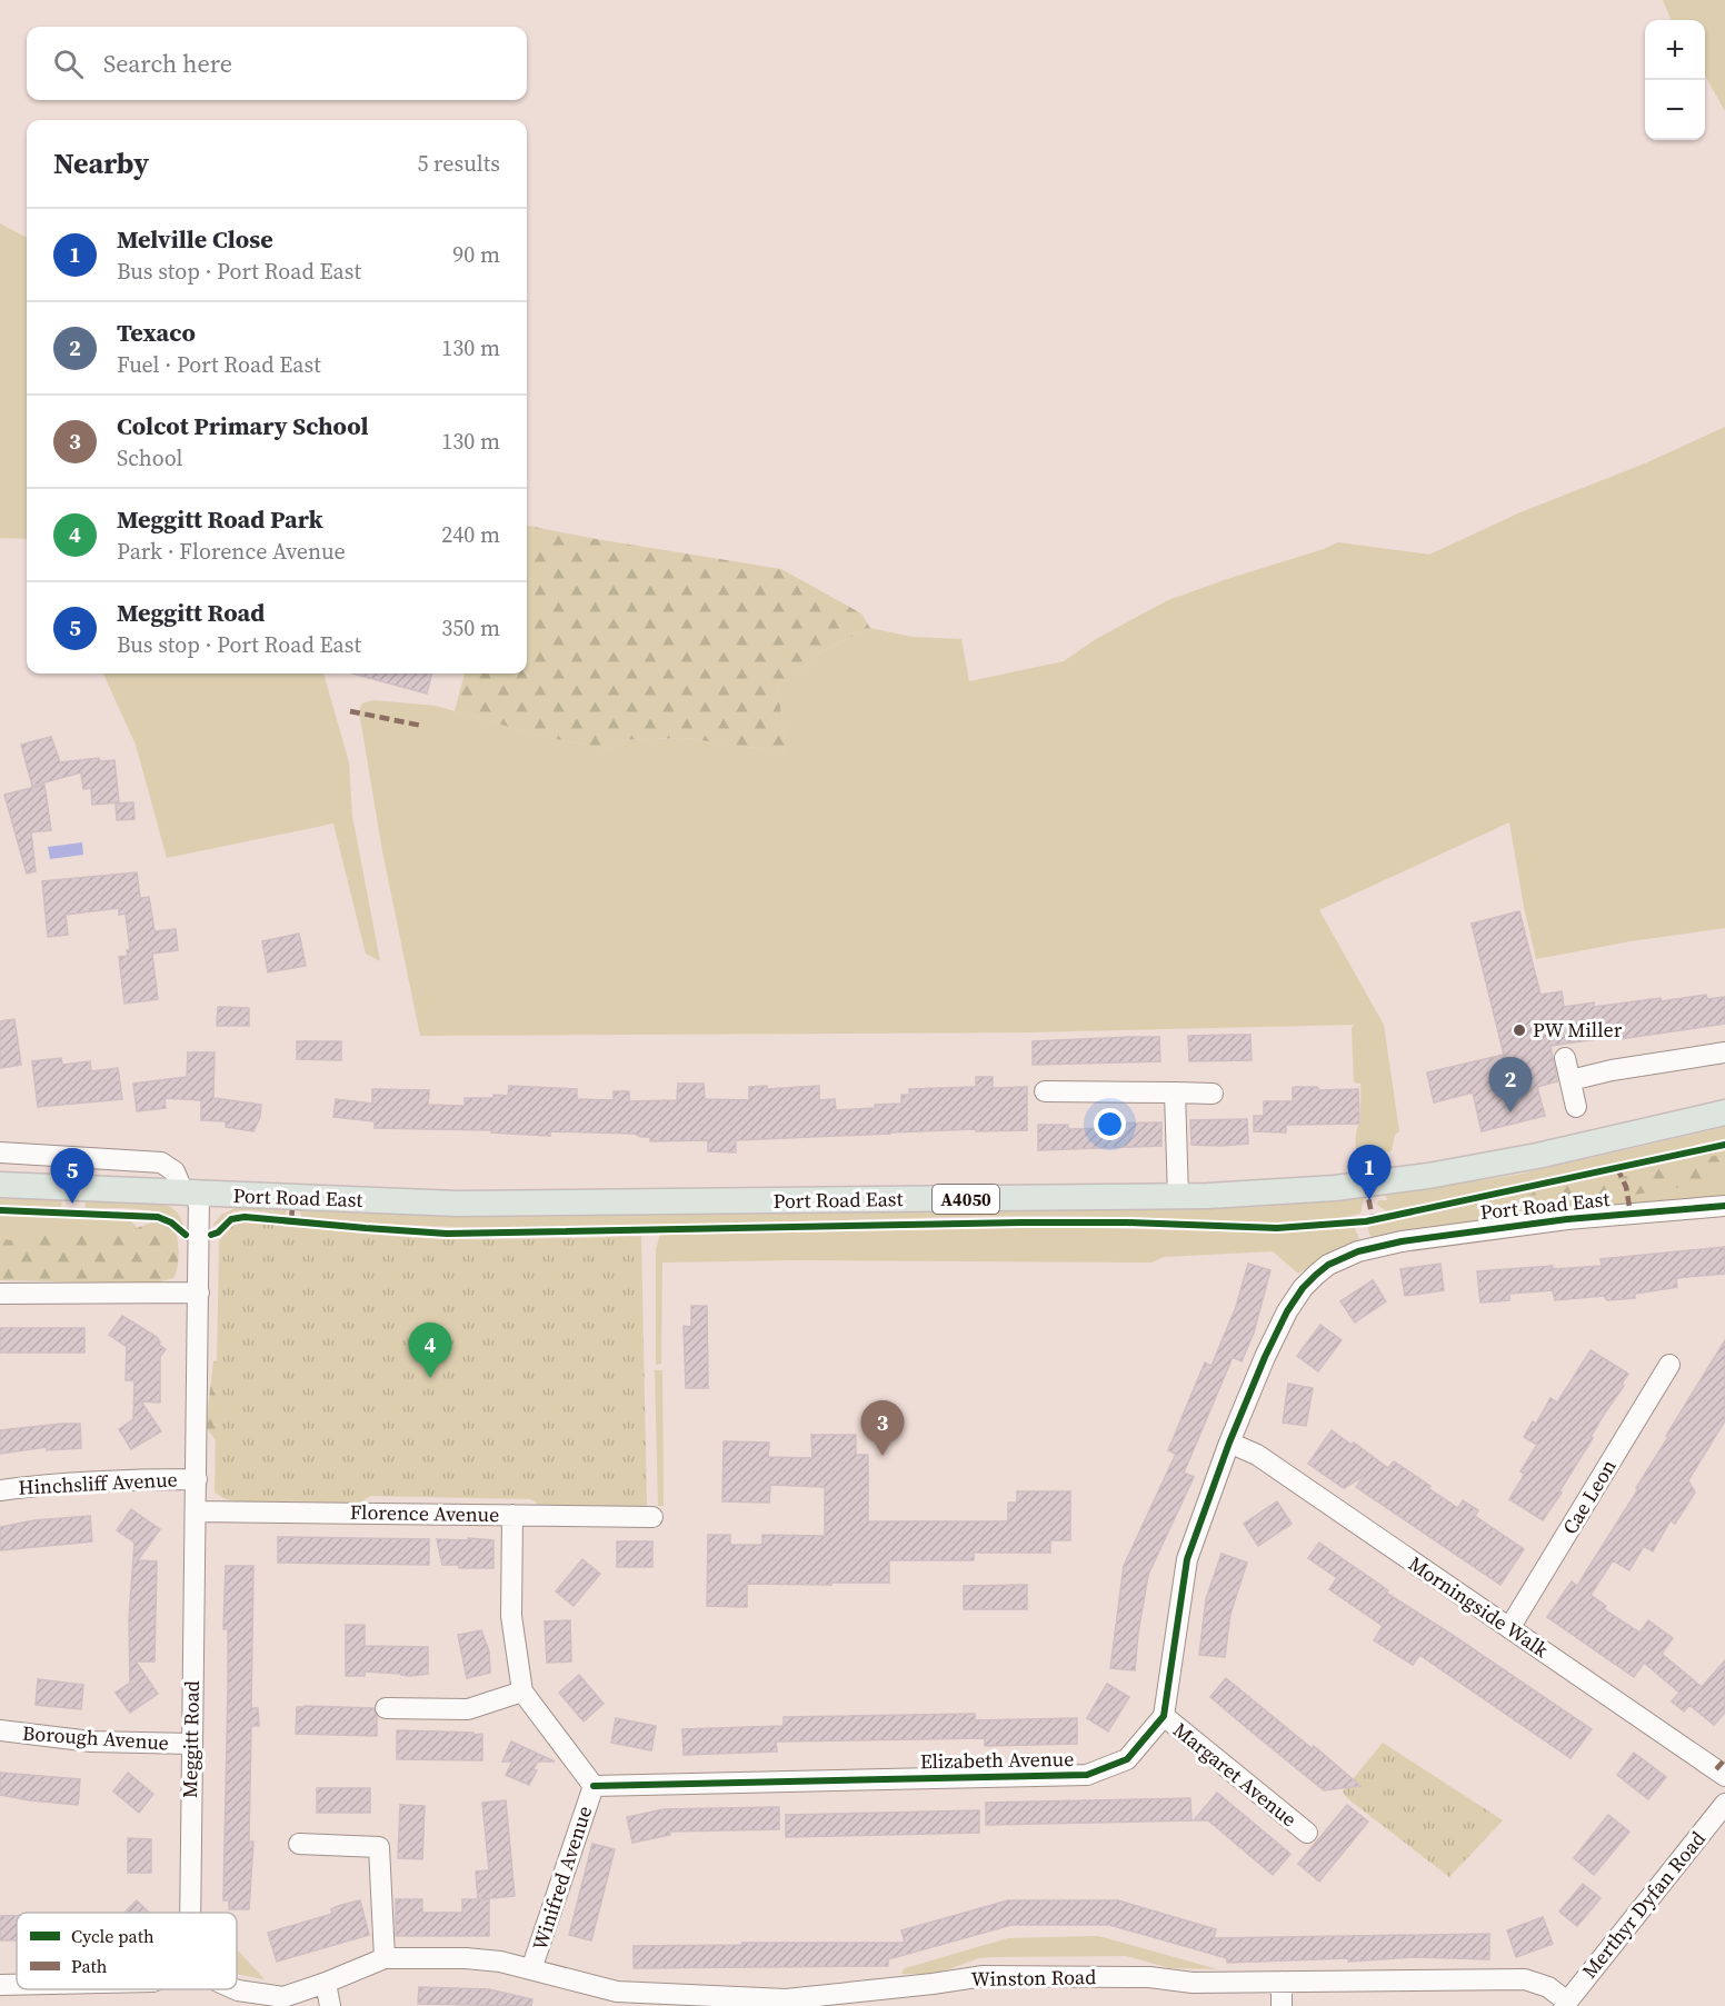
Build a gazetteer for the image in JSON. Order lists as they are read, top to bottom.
{
  "streets": {
    "main road": ["Port Road East", "A4050"],
    "street": [
      "Hinchsliff Avenue",
      "Cae Leon",
      "Florence Avenue",
      "Morningside Walk",
      "Borough Avenue",
      "Meggitt Road",
      "Elizabeth Avenue",
      "Margaret Avenue",
      "Winifred Avenue",
      "Merthyr Dyfan Road",
      "Winston Road"
    ]
  },
  "crossings": [
    ["Port Road East", "Morningside Walk"],
    ["Port Road East", "Meggitt Road"],
    ["Hinchsliff Avenue", "Meggitt Road"],
    ["Cae Leon", "Morningside Walk"],
    ["Florence Avenue", "Meggitt Road"],
    ["Borough Avenue", "Meggitt Road"],
    ["Elizabeth Avenue", "Margaret Avenue"],
    ["Elizabeth Avenue", "Winifred Avenue"],
    ["Winifred Avenue", "Winston Road"],
    ["Merthyr Dyfan Road", "Winston Road"]
  ],
  "places": ["PW Miller"],
  "legend": ["Cycle path", "Path"],
  "page": {
    "map_buttons": ["+", "−"],
    "search": "Search here",
    "heading": ["Nearby", "5 results"],
    "list": [
      {
        "mark": "1",
        "name": "Melville Close",
        "note": "Bus stop · Port Road East",
        "value": "90 m"
      },
      {
        "mark": "2",
        "name": "Texaco",
        "note": "Fuel · Port Road East",
        "value": "130 m"
      },
      {
        "mark": "3",
        "name": "Colcot Primary School",
        "note": "School",
        "value": "130 m"
      },
      {
        "mark": "4",
        "name": "Meggitt Road Park",
        "note": "Park · Florence Avenue",
        "value": "240 m"
      },
      {
        "mark": "5",
        "name": "Meggitt Road",
        "note": "Bus stop · Port Road East",
        "value": "350 m"
      }
    ],
    "pins": [
      "2",
      "1",
      "5",
      "4",
      "3"
    ]
  }
}
